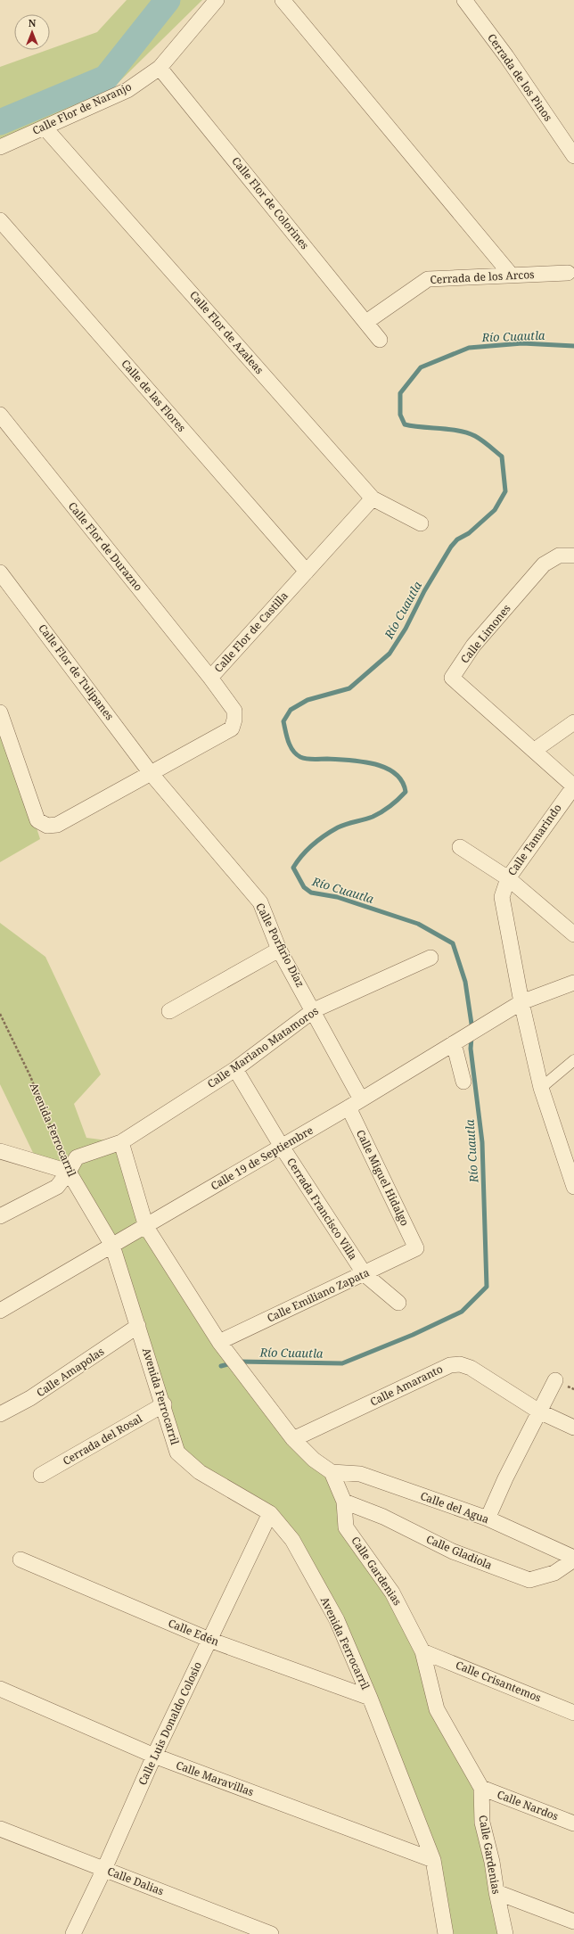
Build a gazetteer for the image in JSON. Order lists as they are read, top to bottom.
{
  "streets": {
    "street": [
      "Cerrada de los Pinos",
      "Calle Flor de Naranjo",
      "Calle Flor de Colorines",
      "Cerrada de los Arcos",
      "Calle Flor de Azaleas",
      "Calle de las Flores",
      "Calle Flor de Durazno",
      "Calle Flor de Castilla",
      "Calle Limones",
      "Calle Flor de Tulipanes",
      "Calle Tamarindo",
      "Calle Porfirio Díaz",
      "Calle Mariano Matamoros",
      "Avenida Ferrocarril",
      "Calle 19 de Septiembre",
      "Calle Miguel Hidalgo",
      "Cerrada Francisco Villa",
      "Calle Emiliano Zapata",
      "Calle Amapolas",
      "Calle Amaranto",
      "Cerrada del Rosal",
      "Calle del Agua",
      "Calle Gladiola",
      "Calle Gardenias",
      "Calle Edén",
      "Calle Crisantemos",
      "Calle Luis Donaldo Colosio",
      "Calle Maravillas",
      "Calle Nardos",
      "Calle Dalias"
    ]
  },
  "crossings": [
    ["Calle Flor de Naranjo", "Calle Flor de Colorines"],
    ["Calle Flor de Naranjo", "Calle Flor de Azaleas"],
    ["Calle Flor de Colorines", "Cerrada de los Arcos"],
    ["Calle Flor de Azaleas", "Calle Flor de Castilla"],
    ["Calle de las Flores", "Calle Flor de Castilla"],
    ["Calle Flor de Durazno", "Calle Flor de Castilla"],
    ["Calle Flor de Castilla", "Calle Flor de Tulipanes"],
    ["Calle Flor de Castilla", "Calle Porfirio Díaz"],
    ["Calle Flor de Tulipanes", "Calle Porfirio Díaz"],
    ["Calle Tamarindo", "Calle 19 de Septiembre"],
    ["Calle Porfirio Díaz", "Calle Mariano Matamoros"],
    ["Calle Porfirio Díaz", "Calle 19 de Septiembre"],
    ["Calle Porfirio Díaz", "Calle Miguel Hidalgo"],
    ["Calle Mariano Matamoros", "Avenida Ferrocarril"],
    ["Calle Mariano Matamoros", "Cerrada Francisco Villa"],
    ["Avenida Ferrocarril", "Calle 19 de Septiembre"],
    ["Avenida Ferrocarril", "Calle Amapolas"],
    ["Avenida Ferrocarril", "Cerrada del Rosal"],
    ["Avenida Ferrocarril", "Calle Edén"],
    ["Avenida Ferrocarril", "Calle Luis Donaldo Colosio"],
    ["Avenida Ferrocarril", "Calle Maravillas"],
    ["Calle 19 de Septiembre", "Calle Miguel Hidalgo"],
    ["Calle 19 de Septiembre", "Cerrada Francisco Villa"],
    ["Calle Miguel Hidalgo", "Calle Emiliano Zapata"],
    ["Cerrada Francisco Villa", "Calle Emiliano Zapata"],
    ["Calle del Agua", "Calle Gladiola"],
    ["Calle del Agua", "Calle Gardenias"],
    ["Calle Gladiola", "Calle Gardenias"],
    ["Calle Gardenias", "Calle Crisantemos"],
    ["Calle Gardenias", "Calle Nardos"],
    ["Calle Edén", "Calle Luis Donaldo Colosio"],
    ["Calle Luis Donaldo Colosio", "Calle Maravillas"],
    ["Calle Luis Donaldo Colosio", "Calle Dalias"]
  ],
  "water": ["Río Cuautla"],
  "north": "top"
}
